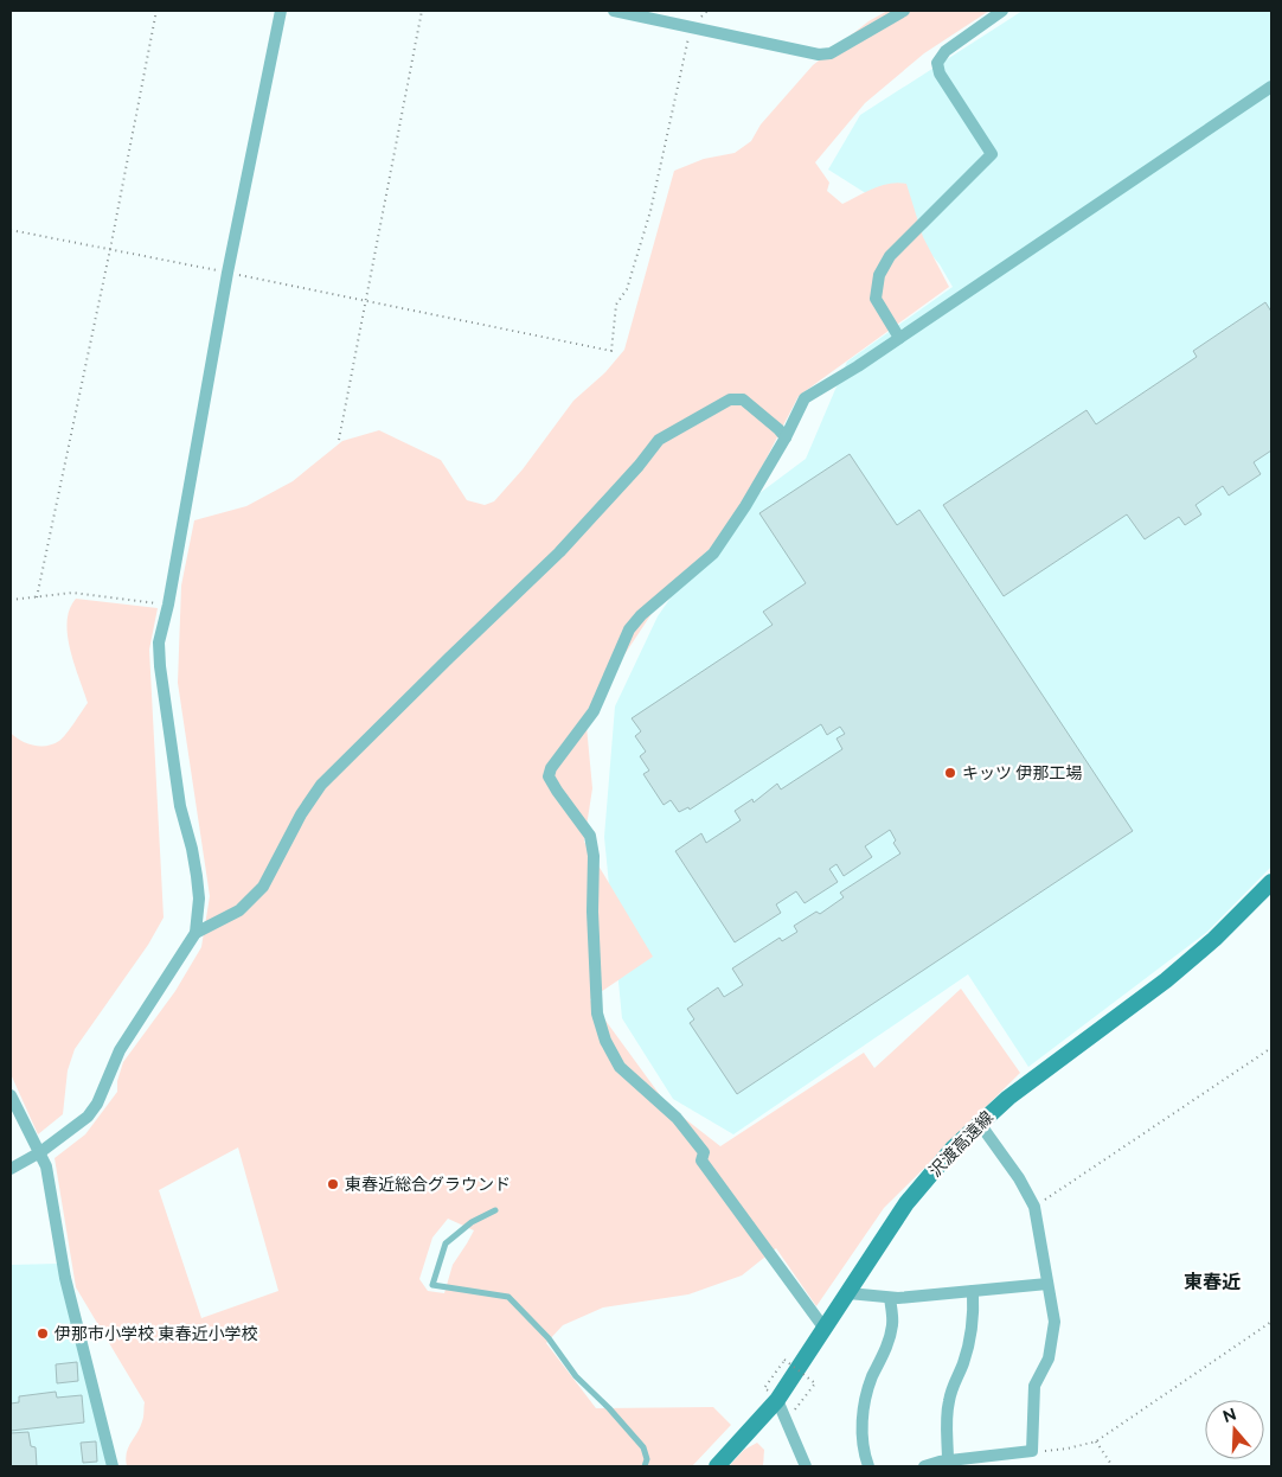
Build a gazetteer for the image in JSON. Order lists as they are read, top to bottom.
{
  "streets": {
    "main road": ["沢渡高遠線"]
  },
  "districts": ["東春近"],
  "places": ["キッツ 伊那工場", "東春近総合グラウンド", "伊那市小学校 東春近小学校"],
  "north": "top"
}
